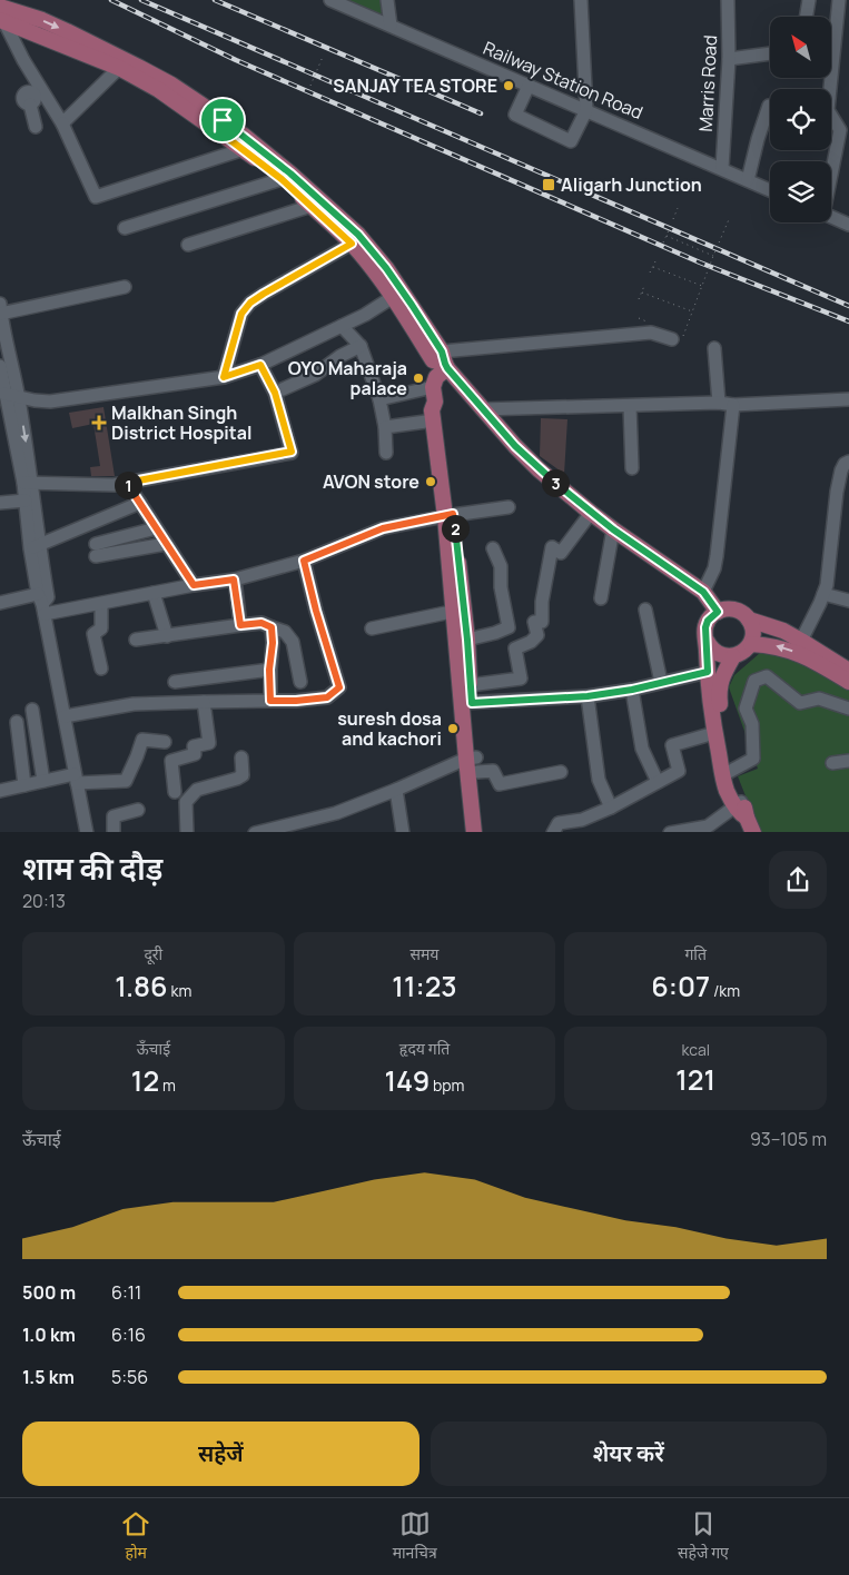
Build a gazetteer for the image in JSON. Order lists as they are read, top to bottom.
{
  "streets": {
    "street": ["Railway Station Road", "Marris Road"]
  },
  "crossings": [
    ["Railway Station Road", "Marris Road"]
  ],
  "places": {
    "other": [
      "SANJAY TEA STORE",
      "OYO Maharaja palace",
      "AVON store",
      "suresh dosa and kachori"
    ],
    "transit": ["Aligarh Junction"],
    "health": ["Malkhan Singh District Hospital"]
  },
  "north": "top left",
  "page": {
    "pins": ["3", "1", "2"],
    "heading": ["शाम की दौड़", "20:13"],
    "stats": [
      ["दूरी", "1.86 km"],
      ["समय", "11:23"],
      ["गति", "6:07 /km"],
      ["ऊँचाई", "12 m"],
      ["हृदय गति", "149 bpm"],
      ["kcal", "121"]
    ],
    "chart": ["ऊँचाई", "93–105 m"],
    "list": [
      {
        "name": "500 m",
        "note": "6:11"
      },
      {
        "name": "1.0 km",
        "note": "6:16"
      },
      {
        "name": "1.5 km",
        "note": "5:56"
      }
    ],
    "buttons": ["सहेजें", "शेयर करें"],
    "tabs": ["होम", "मानचित्र", "सहेजे गए"]
  }
}
